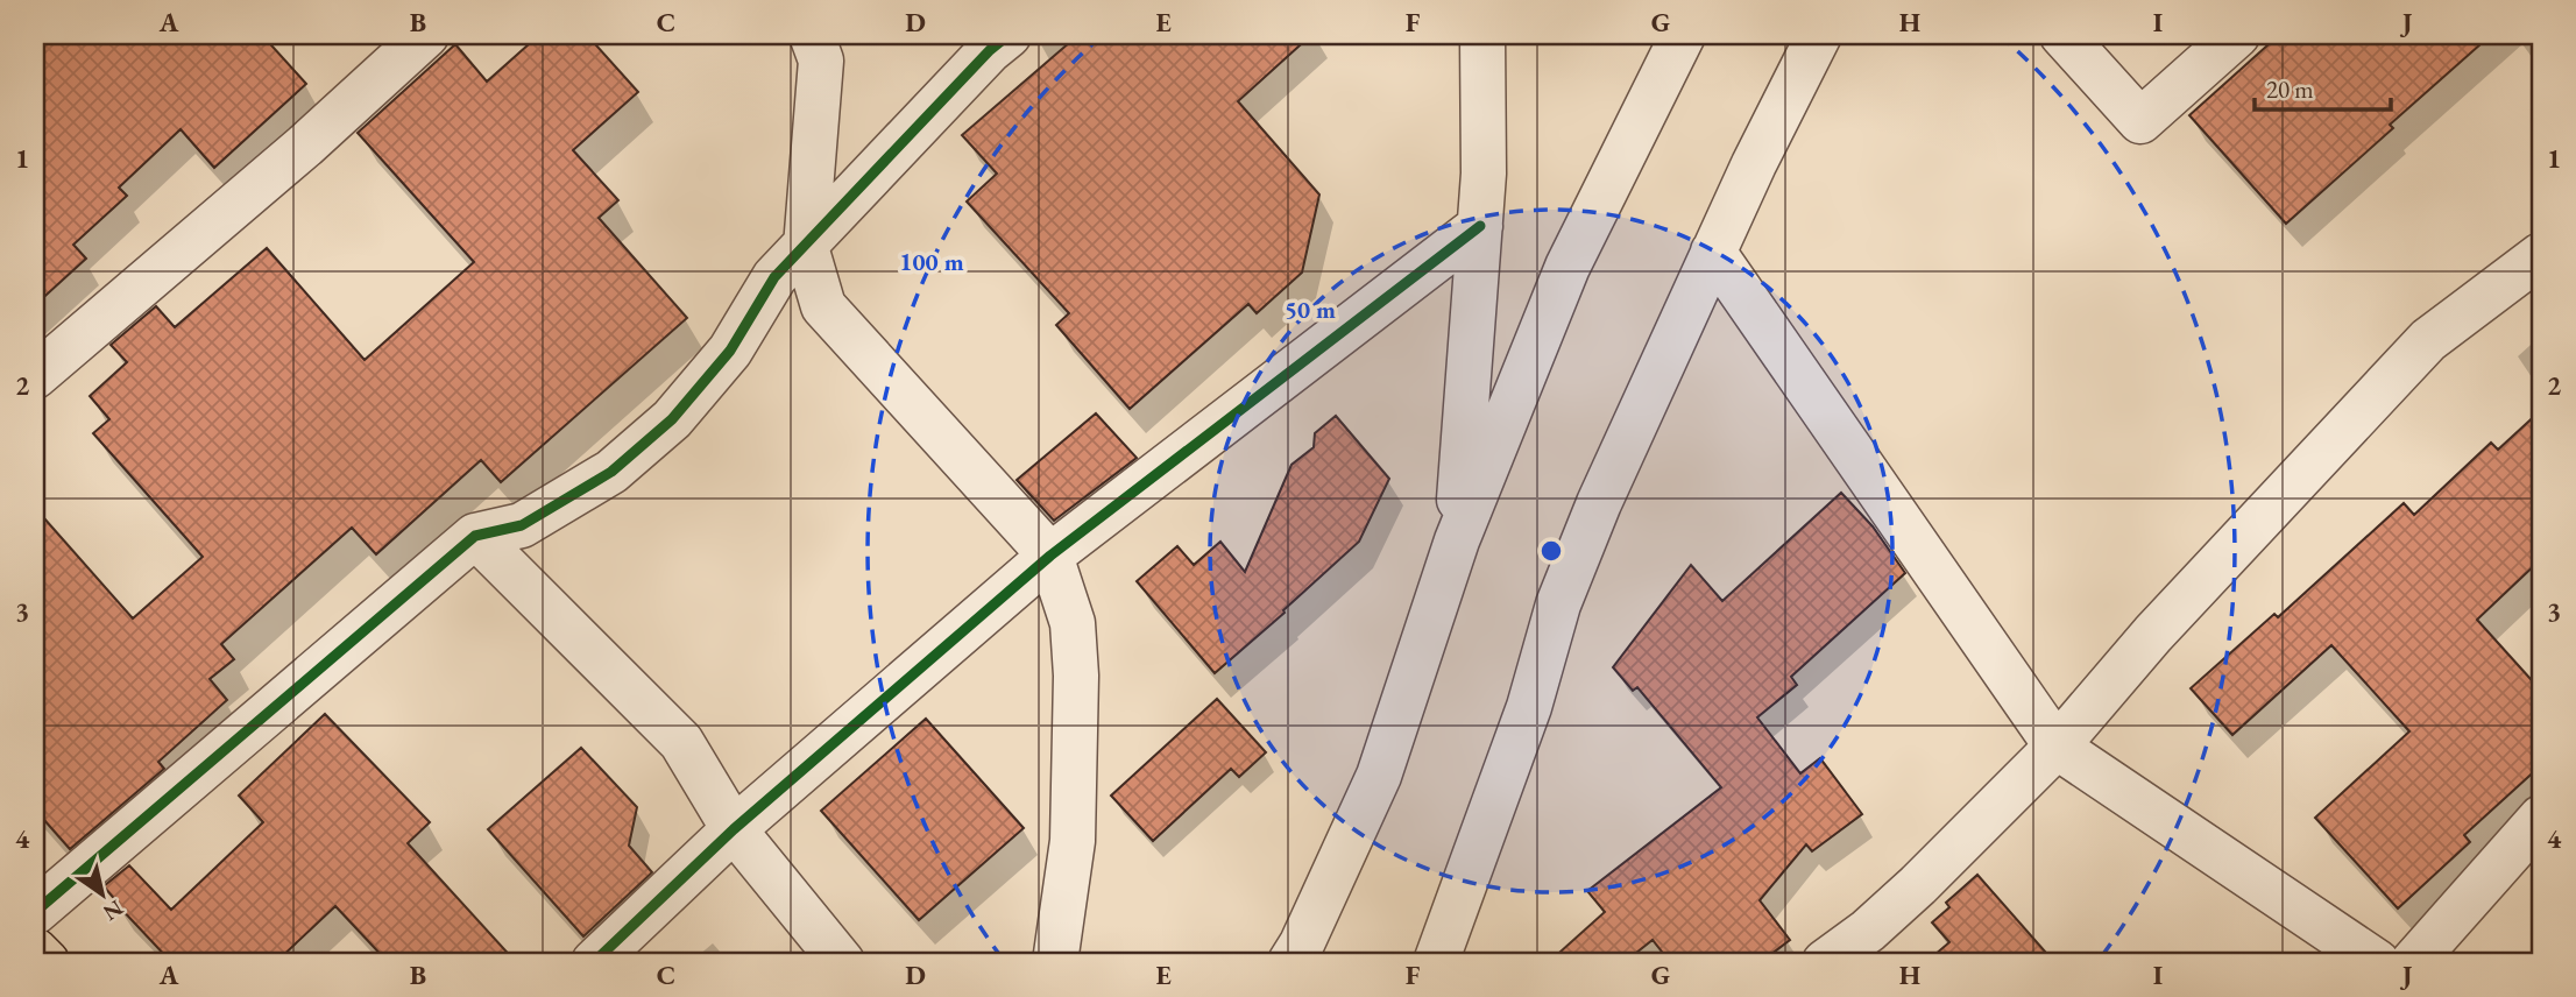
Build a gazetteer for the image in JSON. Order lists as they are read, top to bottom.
{
  "scale_bar": "20 m",
  "north": "bottom right",
  "grid": {
    "columns": [
      "A",
      "B",
      "C",
      "D",
      "E",
      "F",
      "G",
      "H",
      "I",
      "J"
    ],
    "rows": [
      "1",
      "2",
      "3",
      "4"
    ]
  },
  "rings": ["100 m", "50 m"]
}
